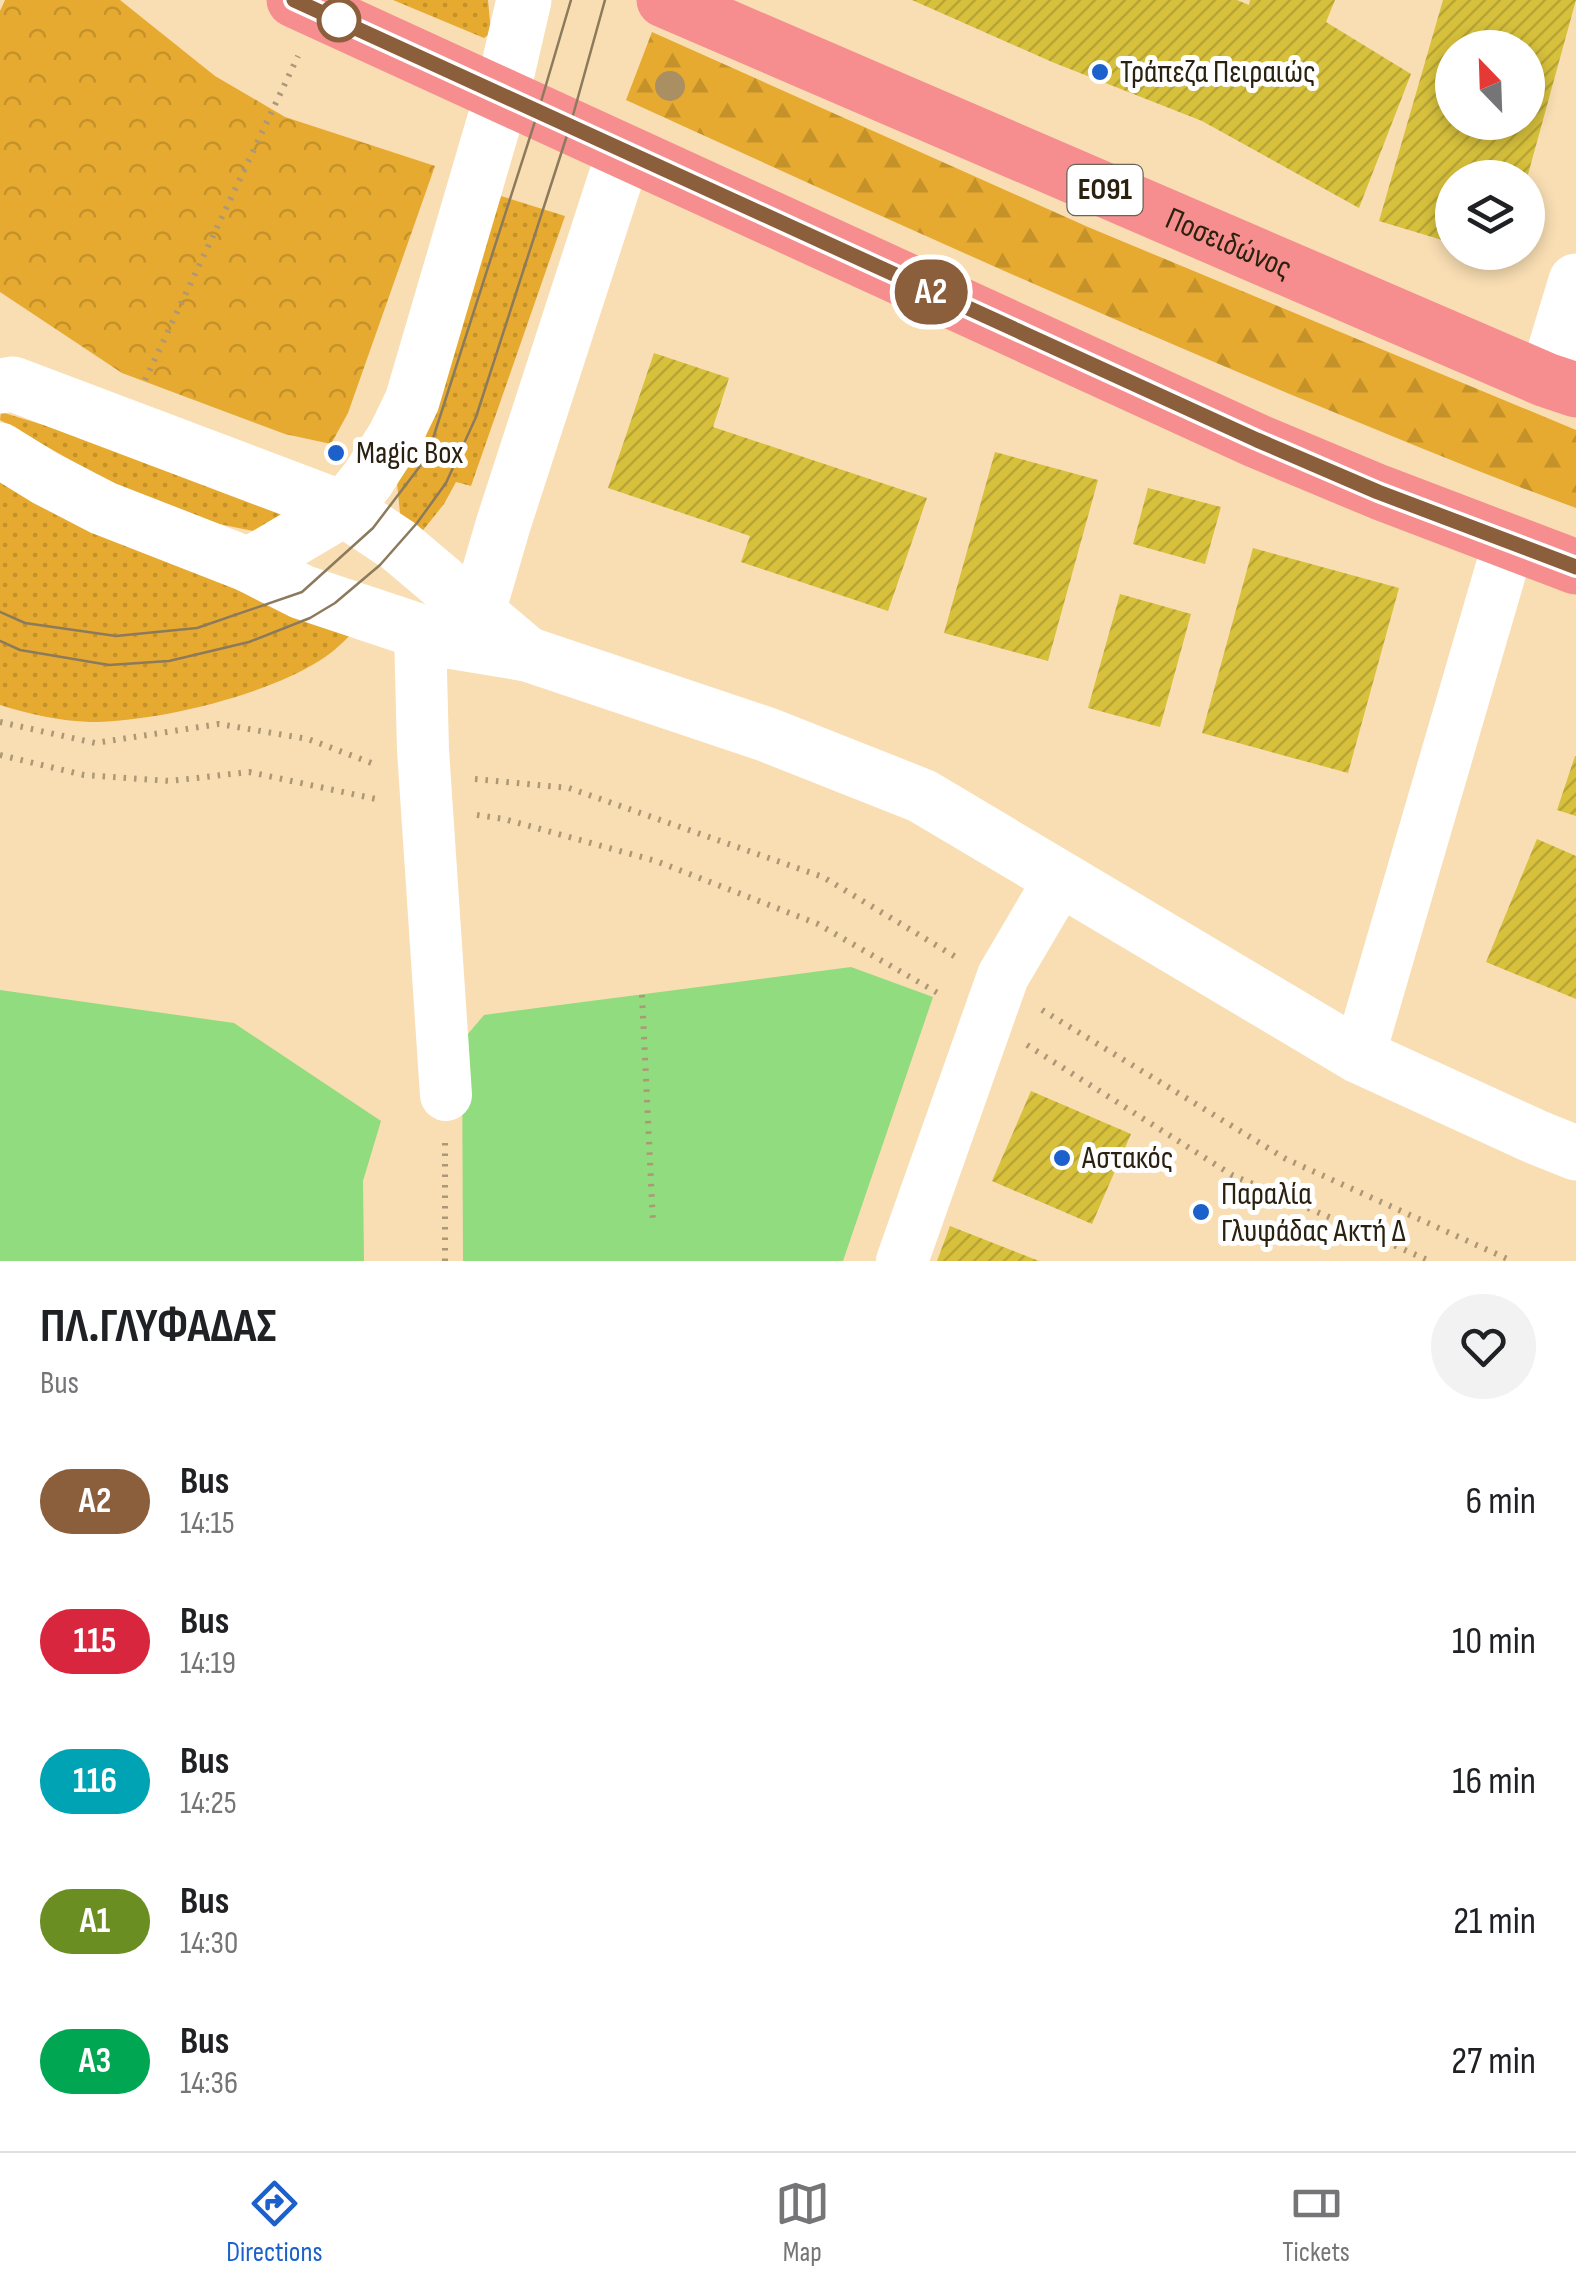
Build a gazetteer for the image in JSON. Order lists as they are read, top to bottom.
{
  "streets": {
    "highway": ["ΕΟ91", "Ποσειδώνος"]
  },
  "places": [
    "Τράπεζα Πειραιώς",
    "Magic Box",
    "Αστακός",
    "Παραλία Γλυφάδας Ακτή Δ"
  ],
  "lines": ["bus line Α2"],
  "north": "top left",
  "page": {
    "on_map": "Α2",
    "heading": ["ΠΛ.ΓΛΥΦΑΔΑΣ", "Bus"],
    "list": [
      {
        "mark": "Α2",
        "name": "Bus",
        "note": "14:15",
        "value": "6 min"
      },
      {
        "mark": "115",
        "name": "Bus",
        "note": "14:19",
        "value": "10 min"
      },
      {
        "mark": "116",
        "name": "Bus",
        "note": "14:25",
        "value": "16 min"
      },
      {
        "mark": "Α1",
        "name": "Bus",
        "note": "14:30",
        "value": "21 min"
      },
      {
        "mark": "Α3",
        "name": "Bus",
        "note": "14:36",
        "value": "27 min"
      }
    ],
    "tabs": ["Directions", "Map", "Tickets"]
  }
}
